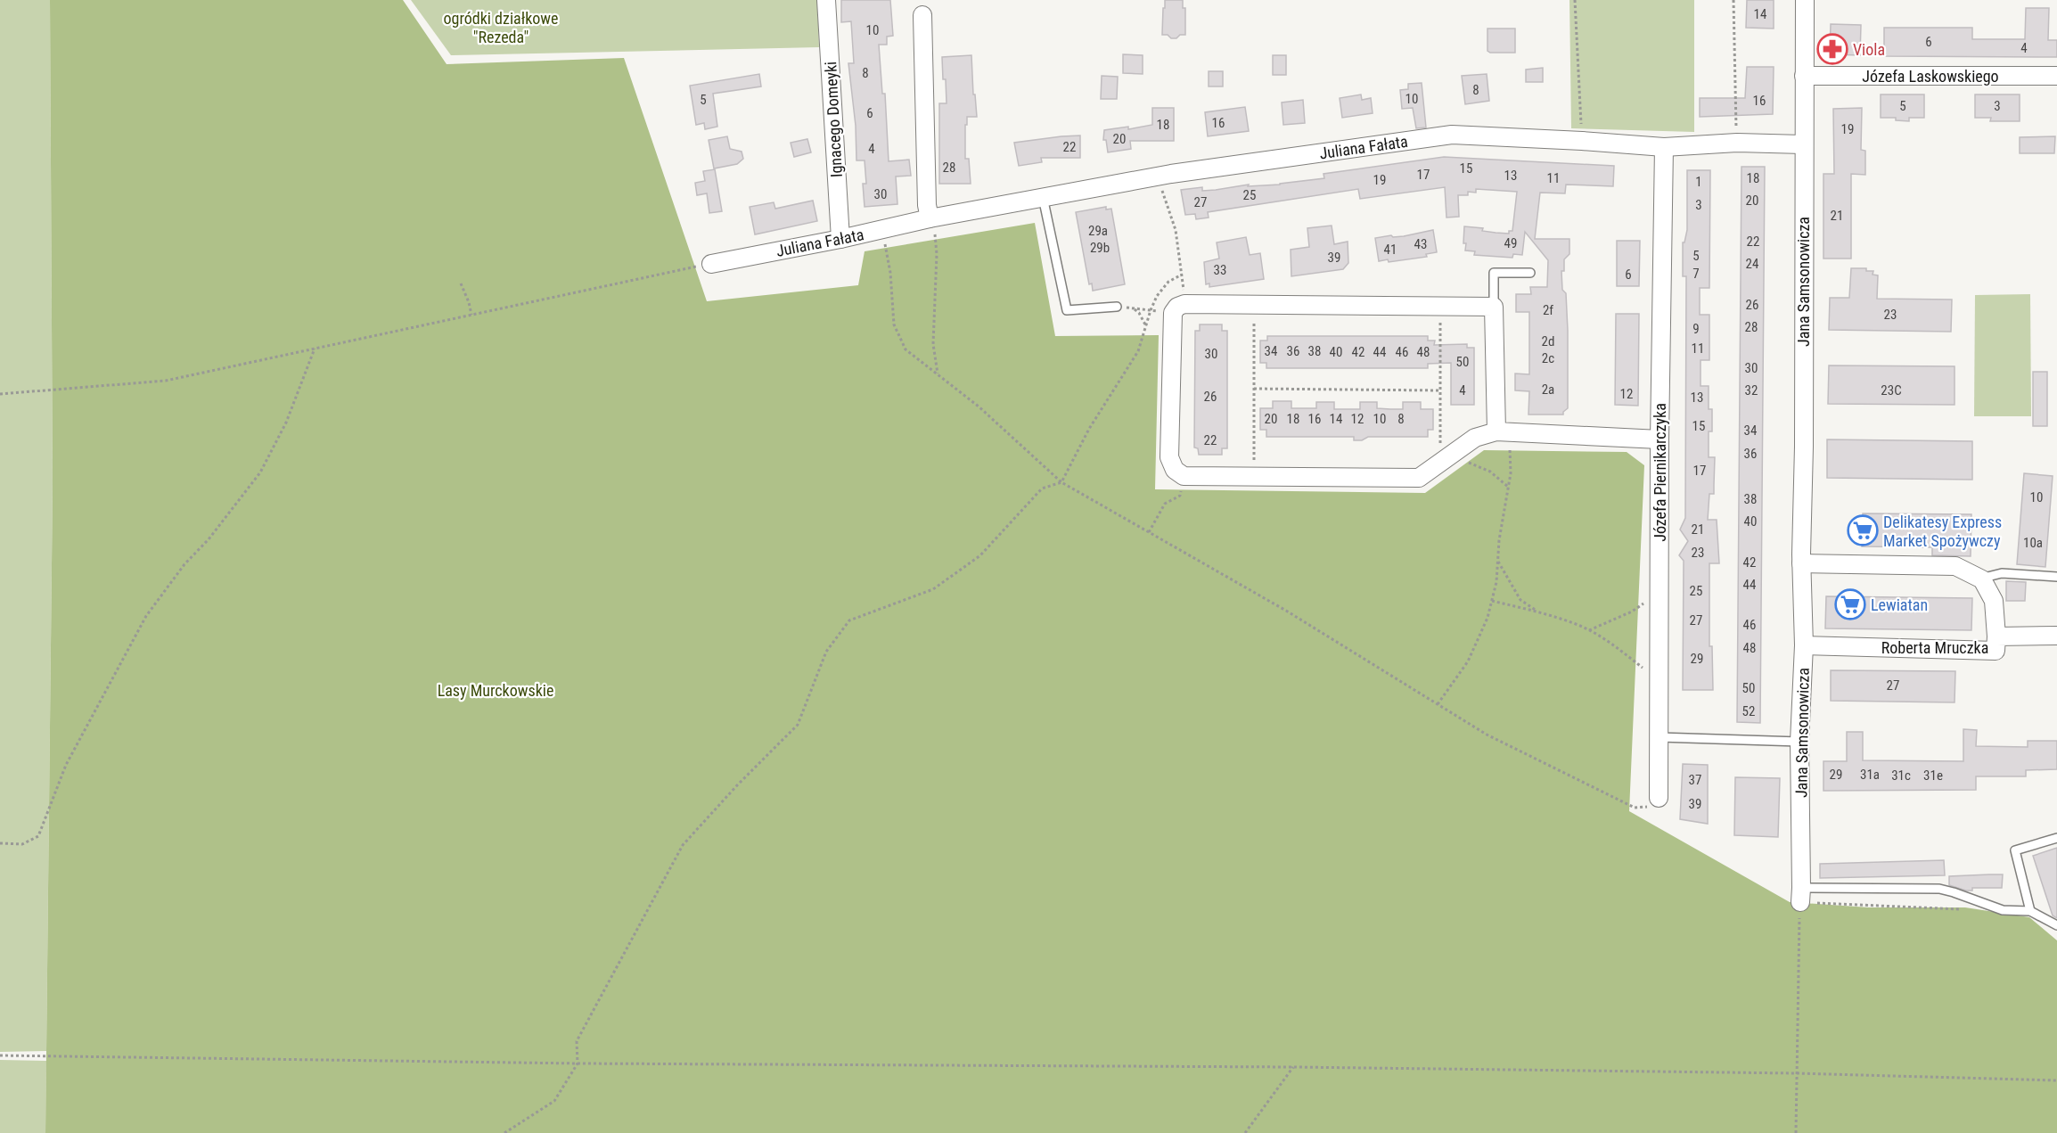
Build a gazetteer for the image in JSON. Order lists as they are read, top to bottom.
{
  "streets": {
    "street": [
      "Józefa Laskowskiego",
      "Ignacego Domeyki",
      "Juliana Fałata",
      "Jana Samsonowicza",
      "Józefa Piernikarczyka",
      "Roberta Mruczka"
    ]
  },
  "crossings": [
    ["Józefa Laskowskiego", "Jana Samsonowicza"],
    ["Ignacego Domeyki", "Juliana Fałata"],
    ["Juliana Fałata", "Jana Samsonowicza"],
    ["Juliana Fałata", "Józefa Piernikarczyka"],
    ["Jana Samsonowicza", "Roberta Mruczka"]
  ],
  "parks": ["ogródki działkowe \"Rezeda\"", "Lasy Murckowskie"],
  "places": {
    "pharmacy": ["Viola"],
    "supermarket": ["Delikatesy Express Market Spożywczy", "Lewiatan"]
  },
  "house_numbers": [
    "14",
    "10",
    "6",
    "4",
    "8",
    "8",
    "10",
    "5",
    "16",
    "5",
    "3",
    "6",
    "16",
    "18",
    "19",
    "20",
    "22",
    "4",
    "28",
    "15",
    "17",
    "13",
    "11",
    "18",
    "19",
    "1",
    "30",
    "25",
    "20",
    "27",
    "3",
    "21",
    "29a",
    "22",
    "49",
    "43",
    "29b",
    "41",
    "5",
    "39",
    "24",
    "33",
    "7",
    "6",
    "26",
    "2f",
    "23",
    "28",
    "9",
    "2d",
    "11",
    "34",
    "36",
    "38",
    "40",
    "42",
    "44",
    "46",
    "48",
    "30",
    "2c",
    "50",
    "30",
    "2a",
    "4",
    "32",
    "23C",
    "12",
    "26",
    "13",
    "20",
    "18",
    "16",
    "14",
    "12",
    "10",
    "8",
    "15",
    "34",
    "22",
    "36",
    "17",
    "10",
    "38",
    "40",
    "21",
    "10a",
    "23",
    "42",
    "44",
    "25",
    "27",
    "46",
    "48",
    "29",
    "27",
    "50",
    "52",
    "29",
    "31a",
    "31c",
    "31e",
    "37",
    "39"
  ]
}
